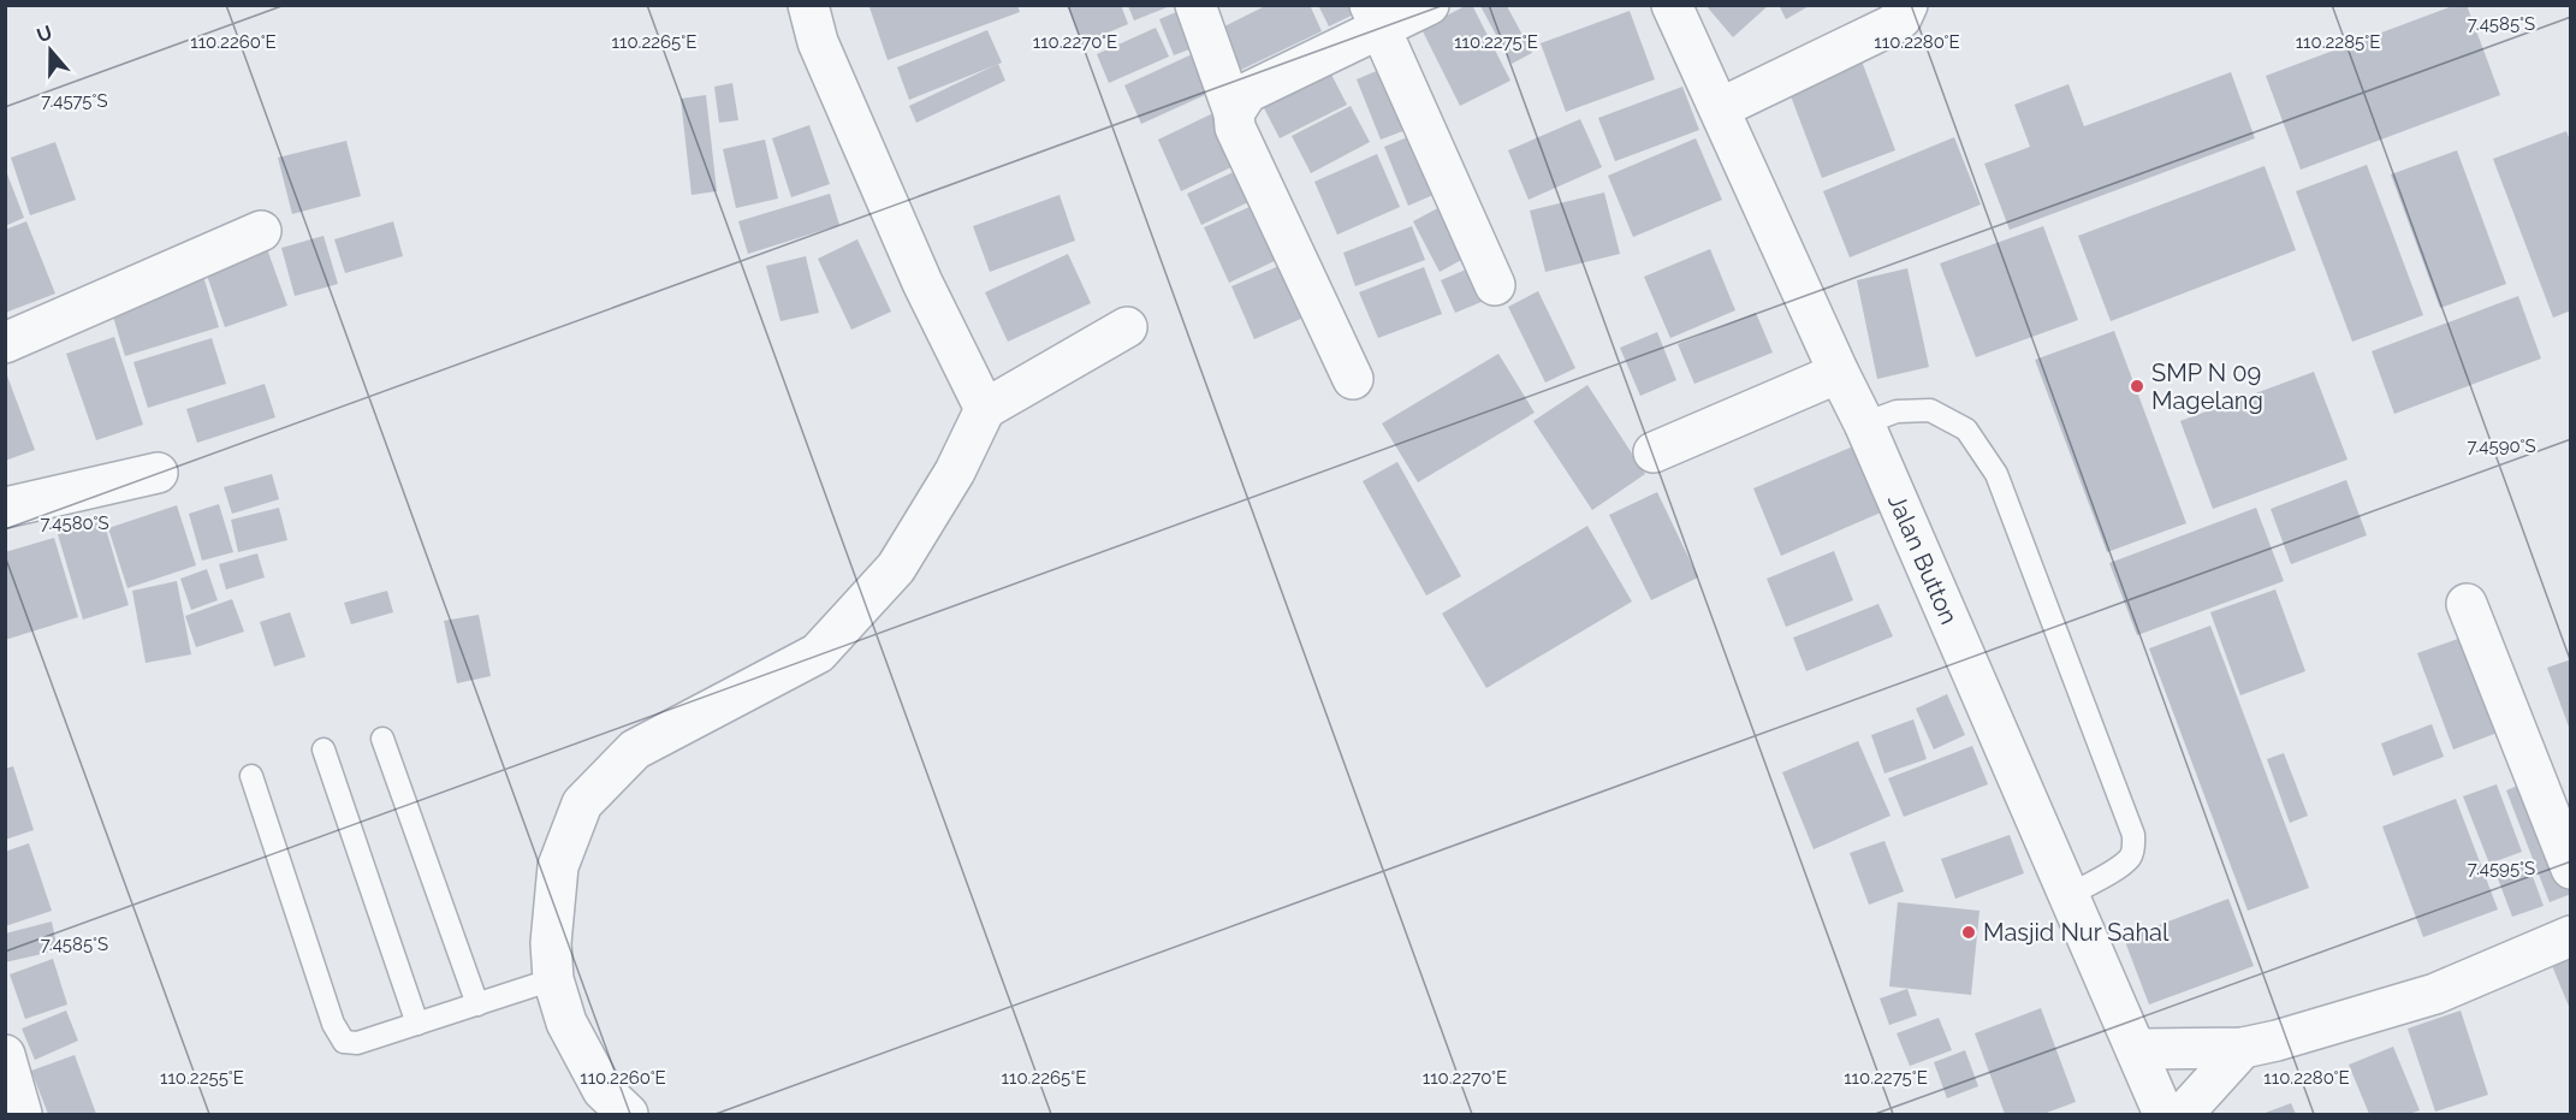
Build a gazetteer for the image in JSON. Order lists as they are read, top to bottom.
{
  "streets": {
    "street": ["Jalan Button"]
  },
  "places": ["SMP N 09 Magelang", "Masjid Nur Sahal"],
  "north": "top",
  "coordinates": [
    "7.4585°S",
    "110.2260°E",
    "110.2265°E",
    "110.2270°E",
    "110.2275°E",
    "110.2280°E",
    "110.2285°E",
    "7.4575°S",
    "7.4590°S",
    "7.4580°S",
    "7.4595°S",
    "110.2255°E"
  ]
}
